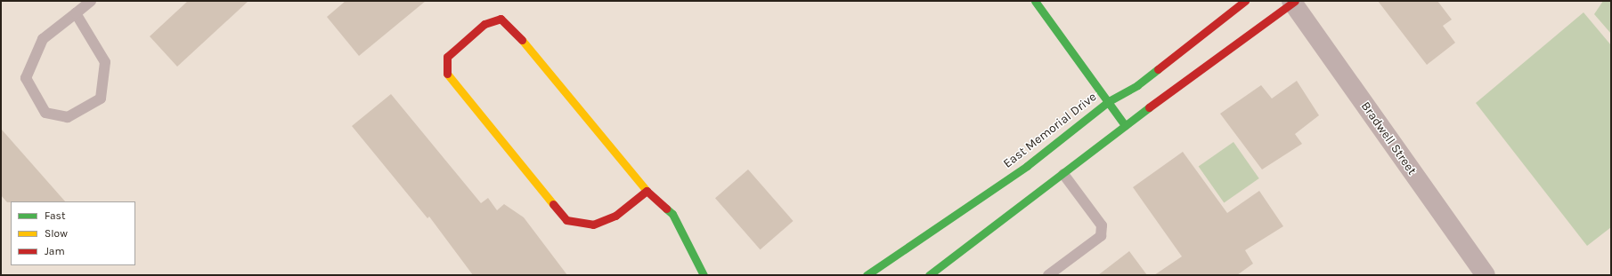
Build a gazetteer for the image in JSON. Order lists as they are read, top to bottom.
{
  "streets": {
    "main road": ["East Memorial Drive"],
    "street": ["Bradwell Street"]
  },
  "legend": ["Fast", "Slow", "Jam"]
}
